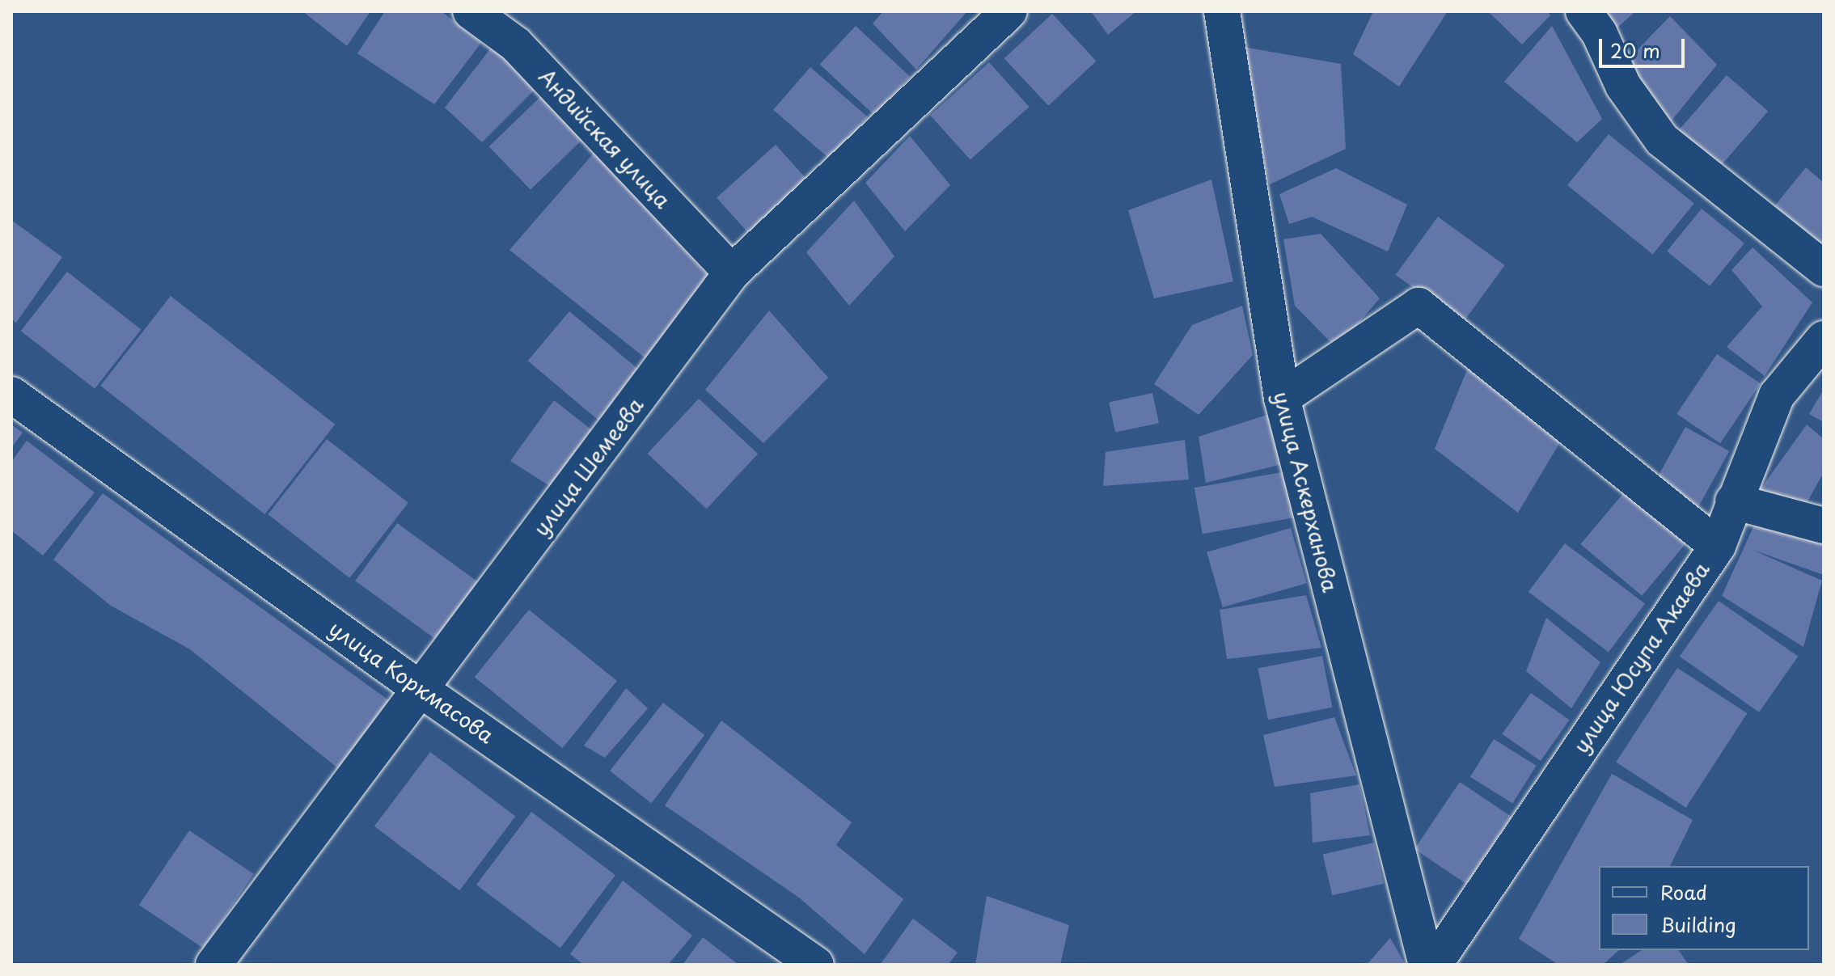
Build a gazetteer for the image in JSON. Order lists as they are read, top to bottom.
{
  "streets": {
    "street": [
      "Андийская улица",
      "улица Шемеева",
      "улица Аскерханова",
      "улица Юсупа Акаева",
      "улица Коркмасова"
    ]
  },
  "crossings": [
    ["Андийская улица", "улица Шемеева"],
    ["улица Шемеева", "улица Коркмасова"]
  ],
  "legend": ["Road", "Building"],
  "scale_bar": "20 m"
}
